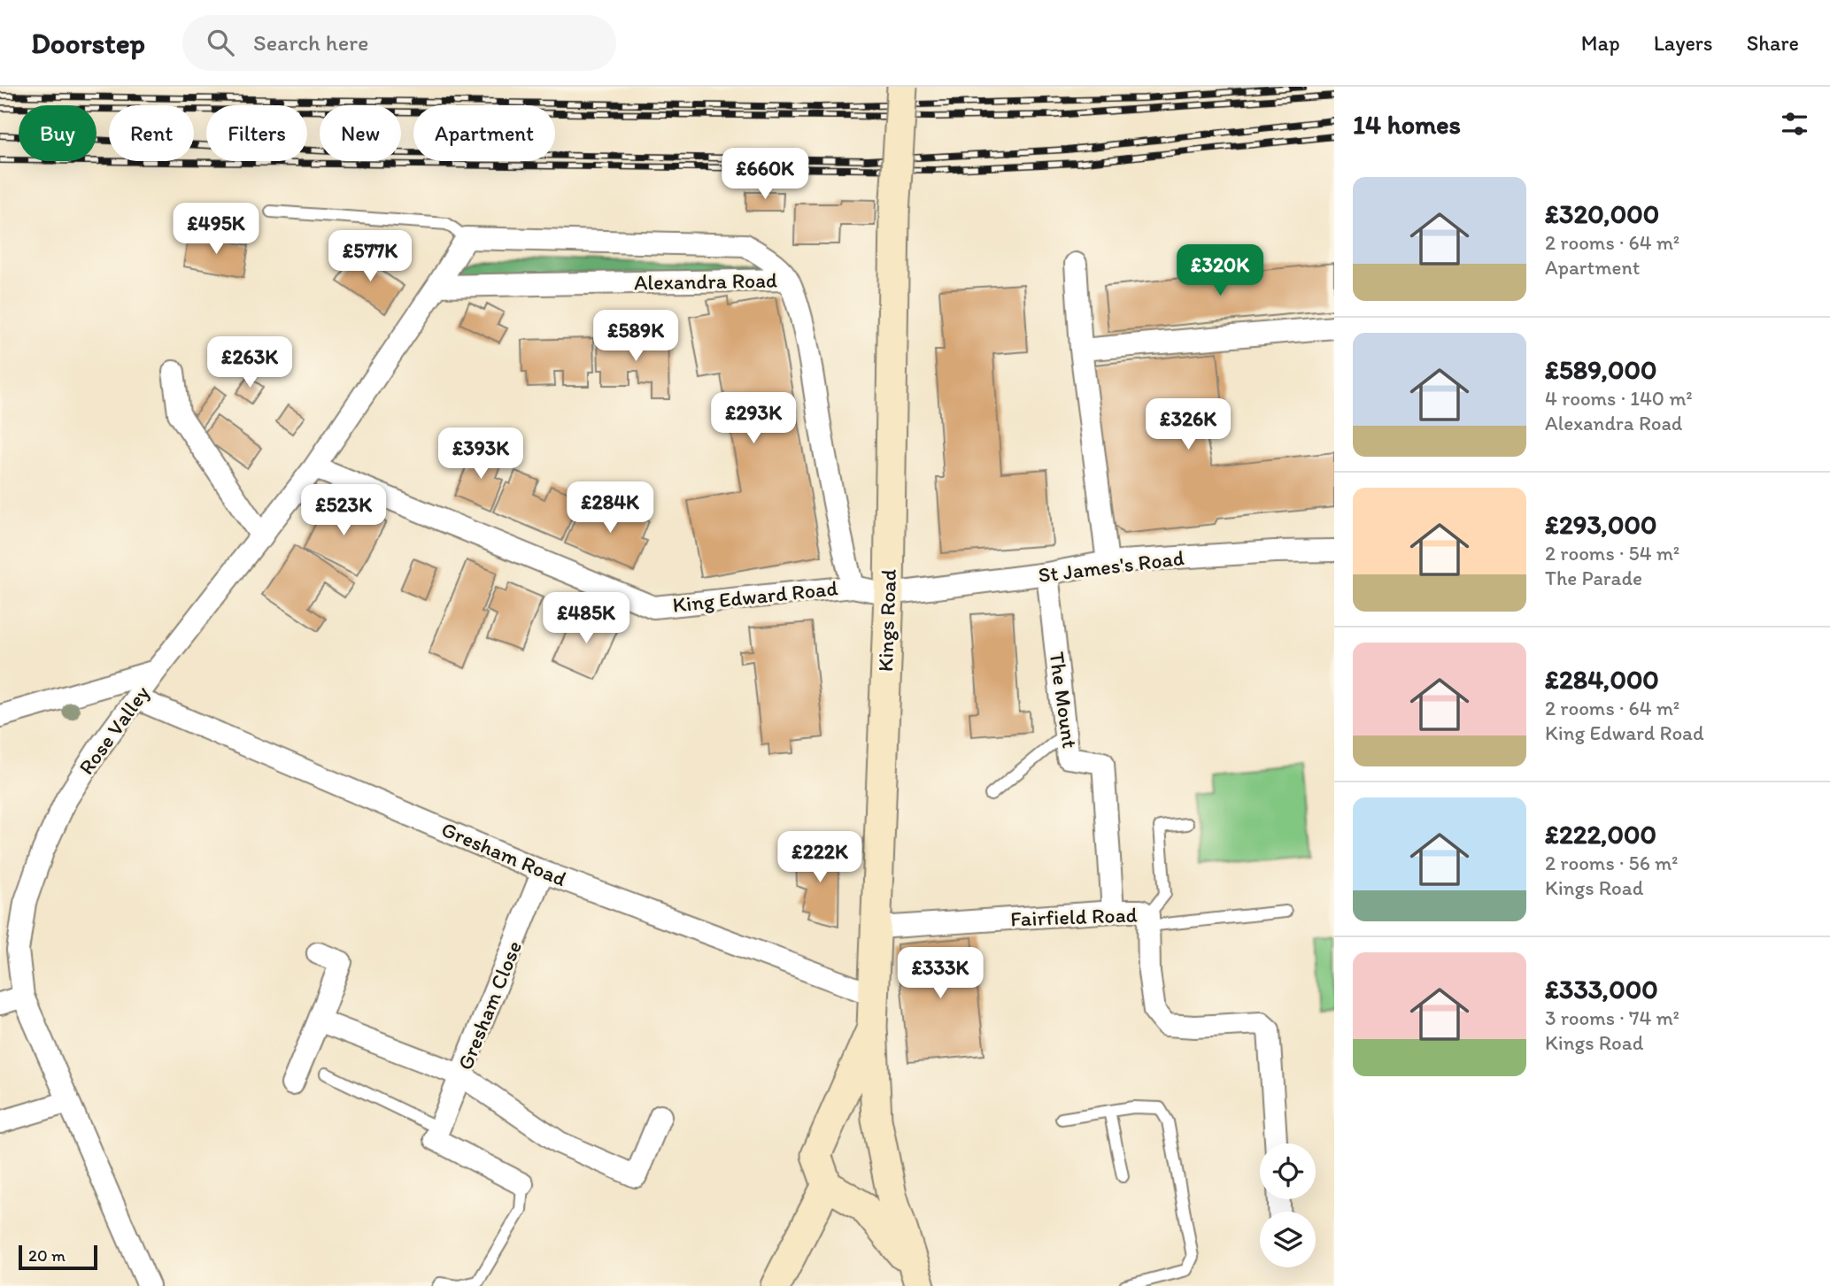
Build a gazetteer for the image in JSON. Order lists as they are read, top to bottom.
{
  "streets": {
    "main road": ["Kings Road"],
    "street": [
      "Alexandra Road",
      "St James's Road",
      "King Edward Road",
      "The Mount",
      "Rose Valley",
      "Gresham Road",
      "Fairfield Road",
      "Gresham Close"
    ]
  },
  "crossings": [
    ["Alexandra Road", "Rose Valley"],
    ["St James's Road", "King Edward Road"],
    ["St James's Road", "Kings Road"],
    ["St James's Road", "The Mount"],
    ["King Edward Road", "Kings Road"],
    ["King Edward Road", "Rose Valley"],
    ["Kings Road", "Gresham Road"],
    ["Kings Road", "Fairfield Road"],
    ["The Mount", "Fairfield Road"],
    ["Rose Valley", "Gresham Road"],
    ["Gresham Road", "Gresham Close"]
  ],
  "scale_bar": "20 m",
  "page": {
    "header": "Doorstep",
    "search": "Search here",
    "nav": ["Map", "Layers", "Share"],
    "heading": "14 homes",
    "chip": [
      "Buy",
      "Rent",
      "Filters",
      "New",
      "Apartment"
    ],
    "price": [
      "£660K",
      "£495K",
      "£577K",
      "£320K",
      "£589K",
      "£263K",
      "£293K",
      "£326K",
      "£393K",
      "£284K",
      "£523K",
      "£485K",
      "£222K",
      "£333K"
    ],
    "list": [
      {
        "name": "£320,000",
        "note": "2 rooms · 64 m² · Apartment"
      },
      {
        "name": "£589,000",
        "note": "4 rooms · 140 m² · Alexandra Road"
      },
      {
        "name": "£293,000",
        "note": "2 rooms · 54 m² · The Parade"
      },
      {
        "name": "£284,000",
        "note": "2 rooms · 64 m² · King Edward Road"
      },
      {
        "name": "£222,000",
        "note": "2 rooms · 56 m² · Kings Road"
      },
      {
        "name": "£333,000",
        "note": "3 rooms · 74 m² · Kings Road"
      }
    ],
    "scale": "20 m"
  }
}
